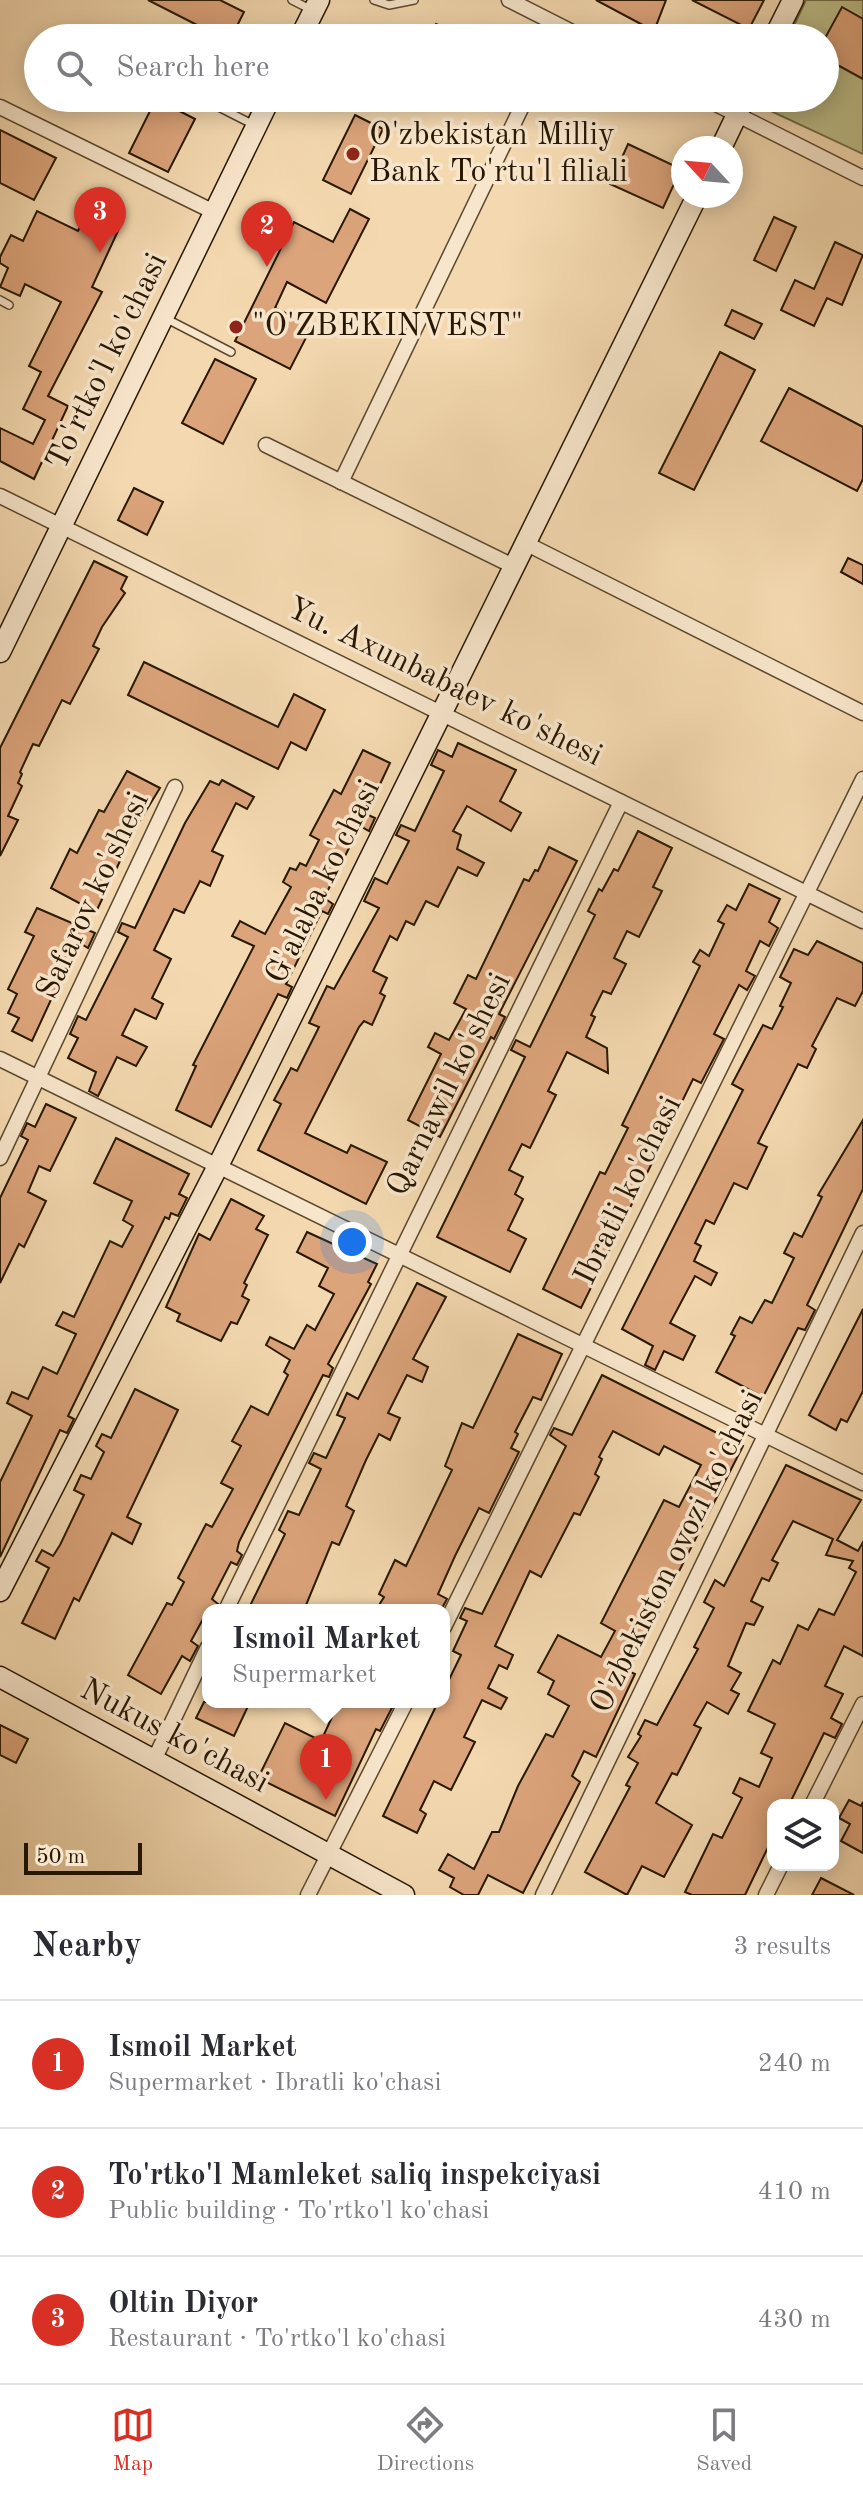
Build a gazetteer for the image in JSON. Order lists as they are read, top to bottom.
{
  "streets": {
    "street": [
      "To'rtko'l ko'chasi",
      "Yu. Axunbabaev ko'shesi",
      "G'alaba ko'chasi",
      "Safarov ko'shesi",
      "Qarnawil ko'shesi",
      "Ibratli ko'chasi",
      "O'zbekiston ovozi ko'chasi",
      "Nukus ko'chasi"
    ]
  },
  "crossings": [
    ["To'rtko'l ko'chasi", "Yu. Axunbabaev ko'shesi"],
    ["Yu. Axunbabaev ko'shesi", "G'alaba ko'chasi"],
    ["Yu. Axunbabaev ko'shesi", "Qarnawil ko'shesi"],
    ["Yu. Axunbabaev ko'shesi", "Ibratli ko'chasi"]
  ],
  "places": ["O'zbekistan Milliy Bank To'rtu'l filiali", "\"O'ZBEKINVEST\""],
  "scale_bar": "50 m",
  "north": "top left",
  "page": {
    "search": "Search here",
    "pins": ["3", "2", "1"],
    "popup": ["Ismoil Market", "Supermarket"],
    "scale": "50 m",
    "heading": ["Nearby", "3 results"],
    "list": [
      {
        "mark": "1",
        "name": "Ismoil Market",
        "note": "Supermarket · Ibratli ko'chasi",
        "value": "240 m"
      },
      {
        "mark": "2",
        "name": "To'rtko'l Mamleket saliq inspekciyasi",
        "note": "Public building · To'rtko'l ko'chasi",
        "value": "410 m"
      },
      {
        "mark": "3",
        "name": "Oltin Diyor",
        "note": "Restaurant · To'rtko'l ko'chasi",
        "value": "430 m"
      }
    ],
    "nav": ["Map", "Directions", "Saved"]
  }
}
